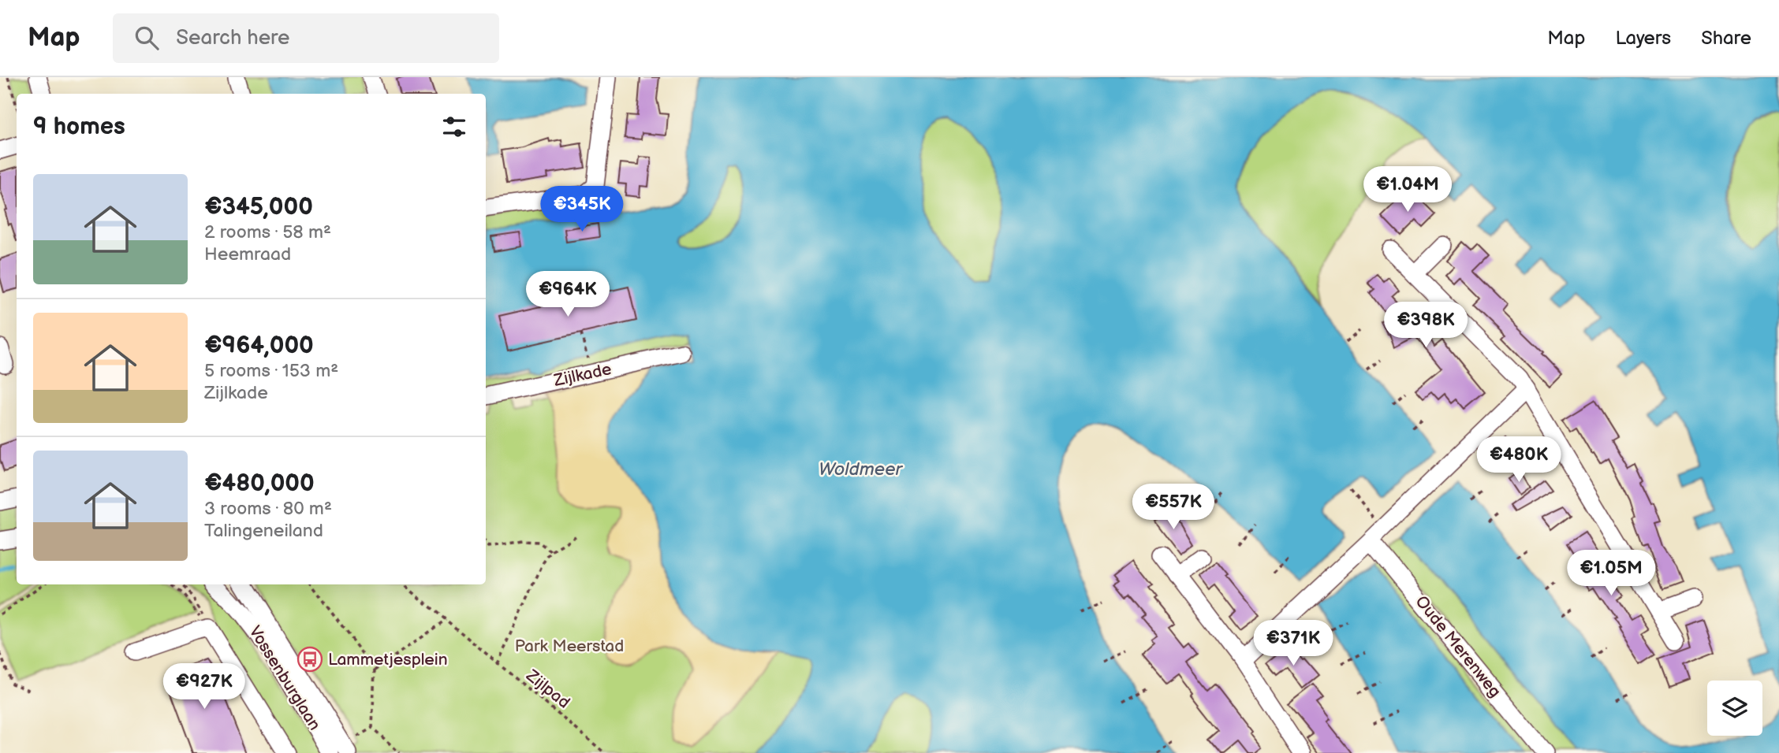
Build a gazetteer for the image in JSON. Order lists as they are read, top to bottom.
{
  "streets": {
    "street": ["Zijlkade", "Oude Merenweg", "Vossenburglaan"],
    "path": ["Zijlpad"]
  },
  "water": ["Woldmeer"],
  "parks": ["Park Meerstad"],
  "places": {
    "bus stop": ["Lammetjesplein"]
  },
  "page": {
    "header": "Map",
    "search": "Search here",
    "nav": ["Map", "Layers", "Share"],
    "heading": "9 homes",
    "list": [
      {
        "name": "€345,000",
        "note": "2 rooms · 58 m² · Heemraad"
      },
      {
        "name": "€964,000",
        "note": "5 rooms · 153 m² · Zijlkade"
      },
      {
        "name": "€480,000",
        "note": "3 rooms · 80 m² · Talingeneiland"
      }
    ],
    "price": [
      "€1.04M",
      "€345K",
      "€964K",
      "€398K",
      "€480K",
      "€557K",
      "€1.05M",
      "€371K",
      "€927K"
    ]
  }
}
